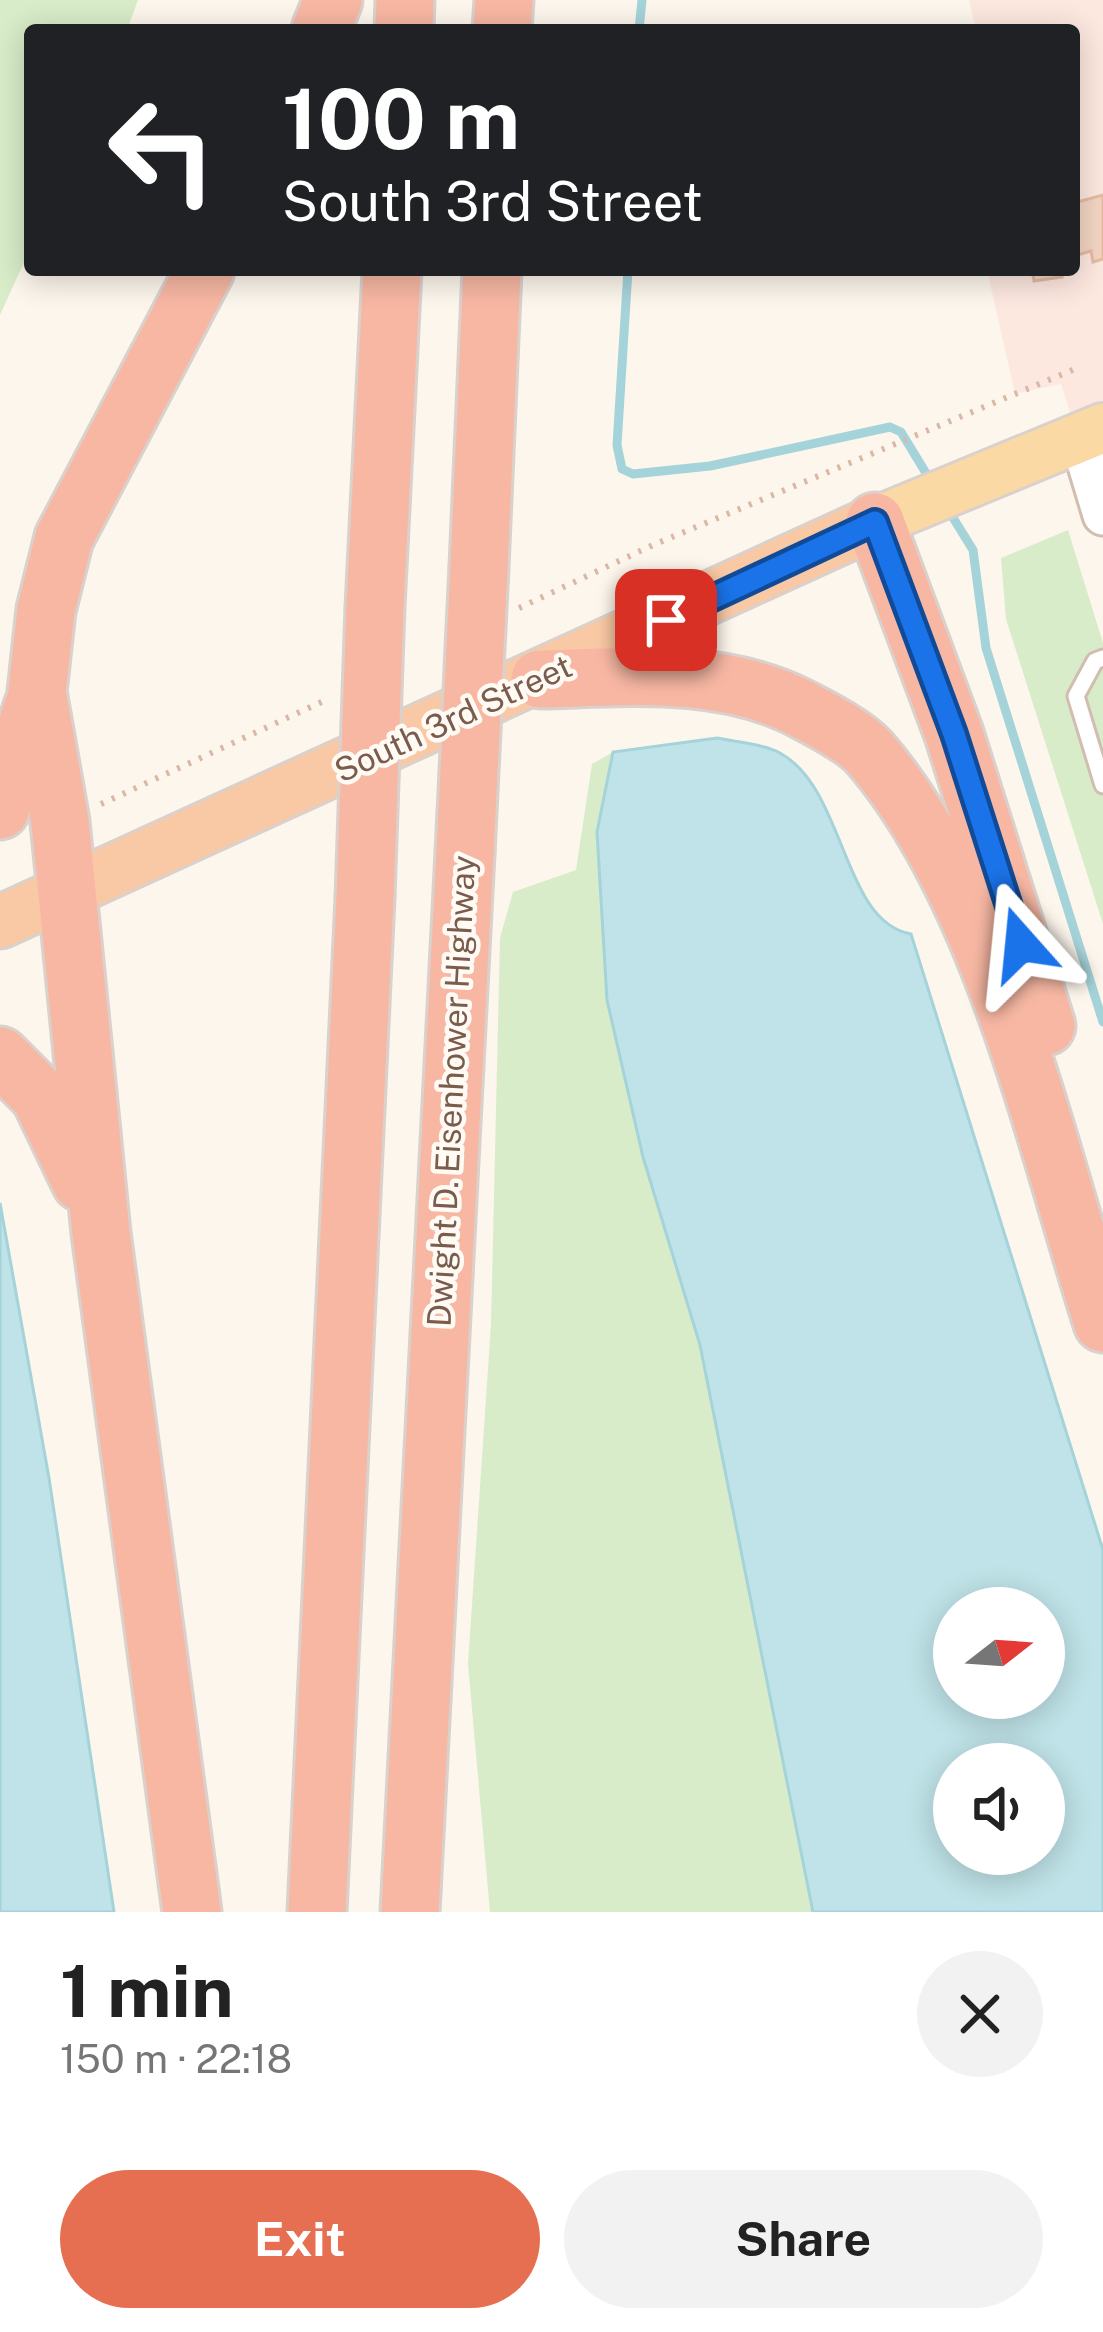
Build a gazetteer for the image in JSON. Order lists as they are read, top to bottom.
{
  "streets": {
    "highway": ["South 3rd Street", "Dwight D. Eisenhower Highway"]
  },
  "north": "right",
  "page": {
    "turn": ["100 m", "South 3rd Street"],
    "heading": ["1 min", "150 m · 22:18"],
    "buttons": ["Exit", "Share"]
  }
}
